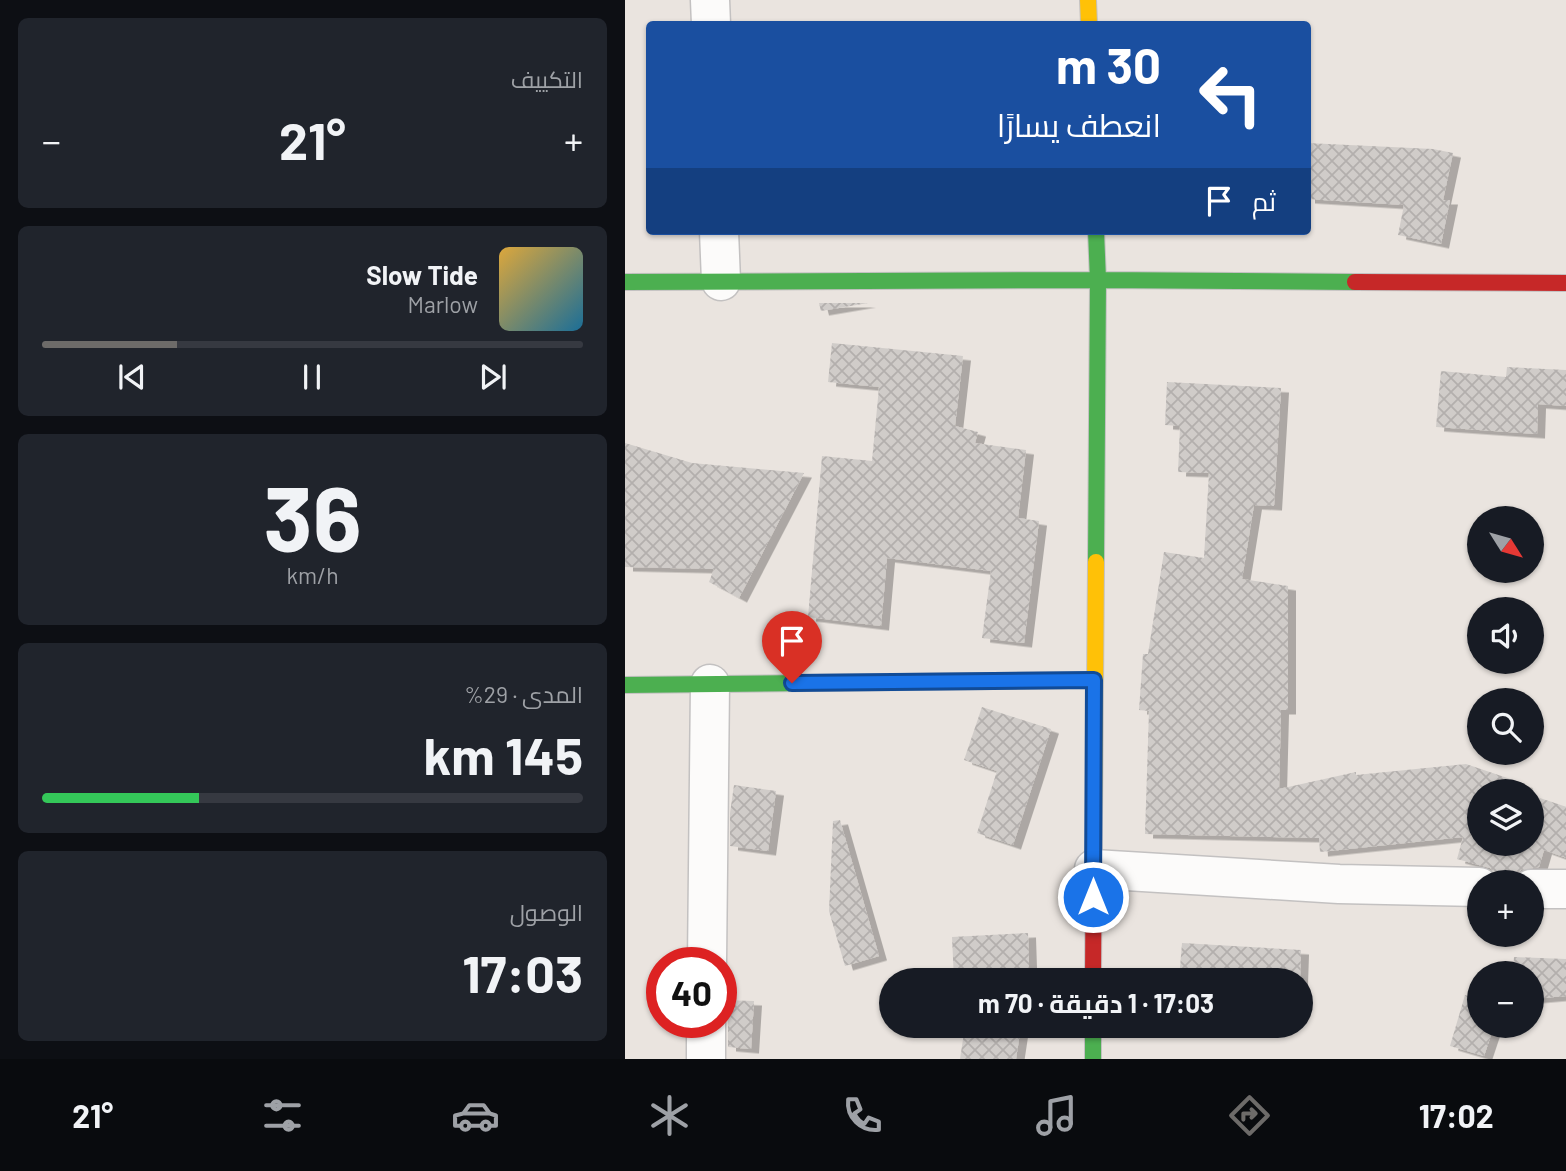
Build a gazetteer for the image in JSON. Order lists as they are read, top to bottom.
{
  "north": "bottom right",
  "page": {
    "tile": [
      "التكييف",
      ["36", "km/h"],
      ["المدى · 29%", "145 km"],
      ["الوصول", "17:03"]
    ],
    "turn": ["30 m", "انعطف يسارًا"],
    "heat": ["−", "21°", "+"],
    "then": "ثم",
    "song": ["Slow Tide", "Marlow"],
    "map_buttons": ["+", "−"],
    "limit": "40",
    "trip": "17:03 · 1 دقيقة · 70 m",
    "tabs": ["17:02", "21°"]
  }
}
